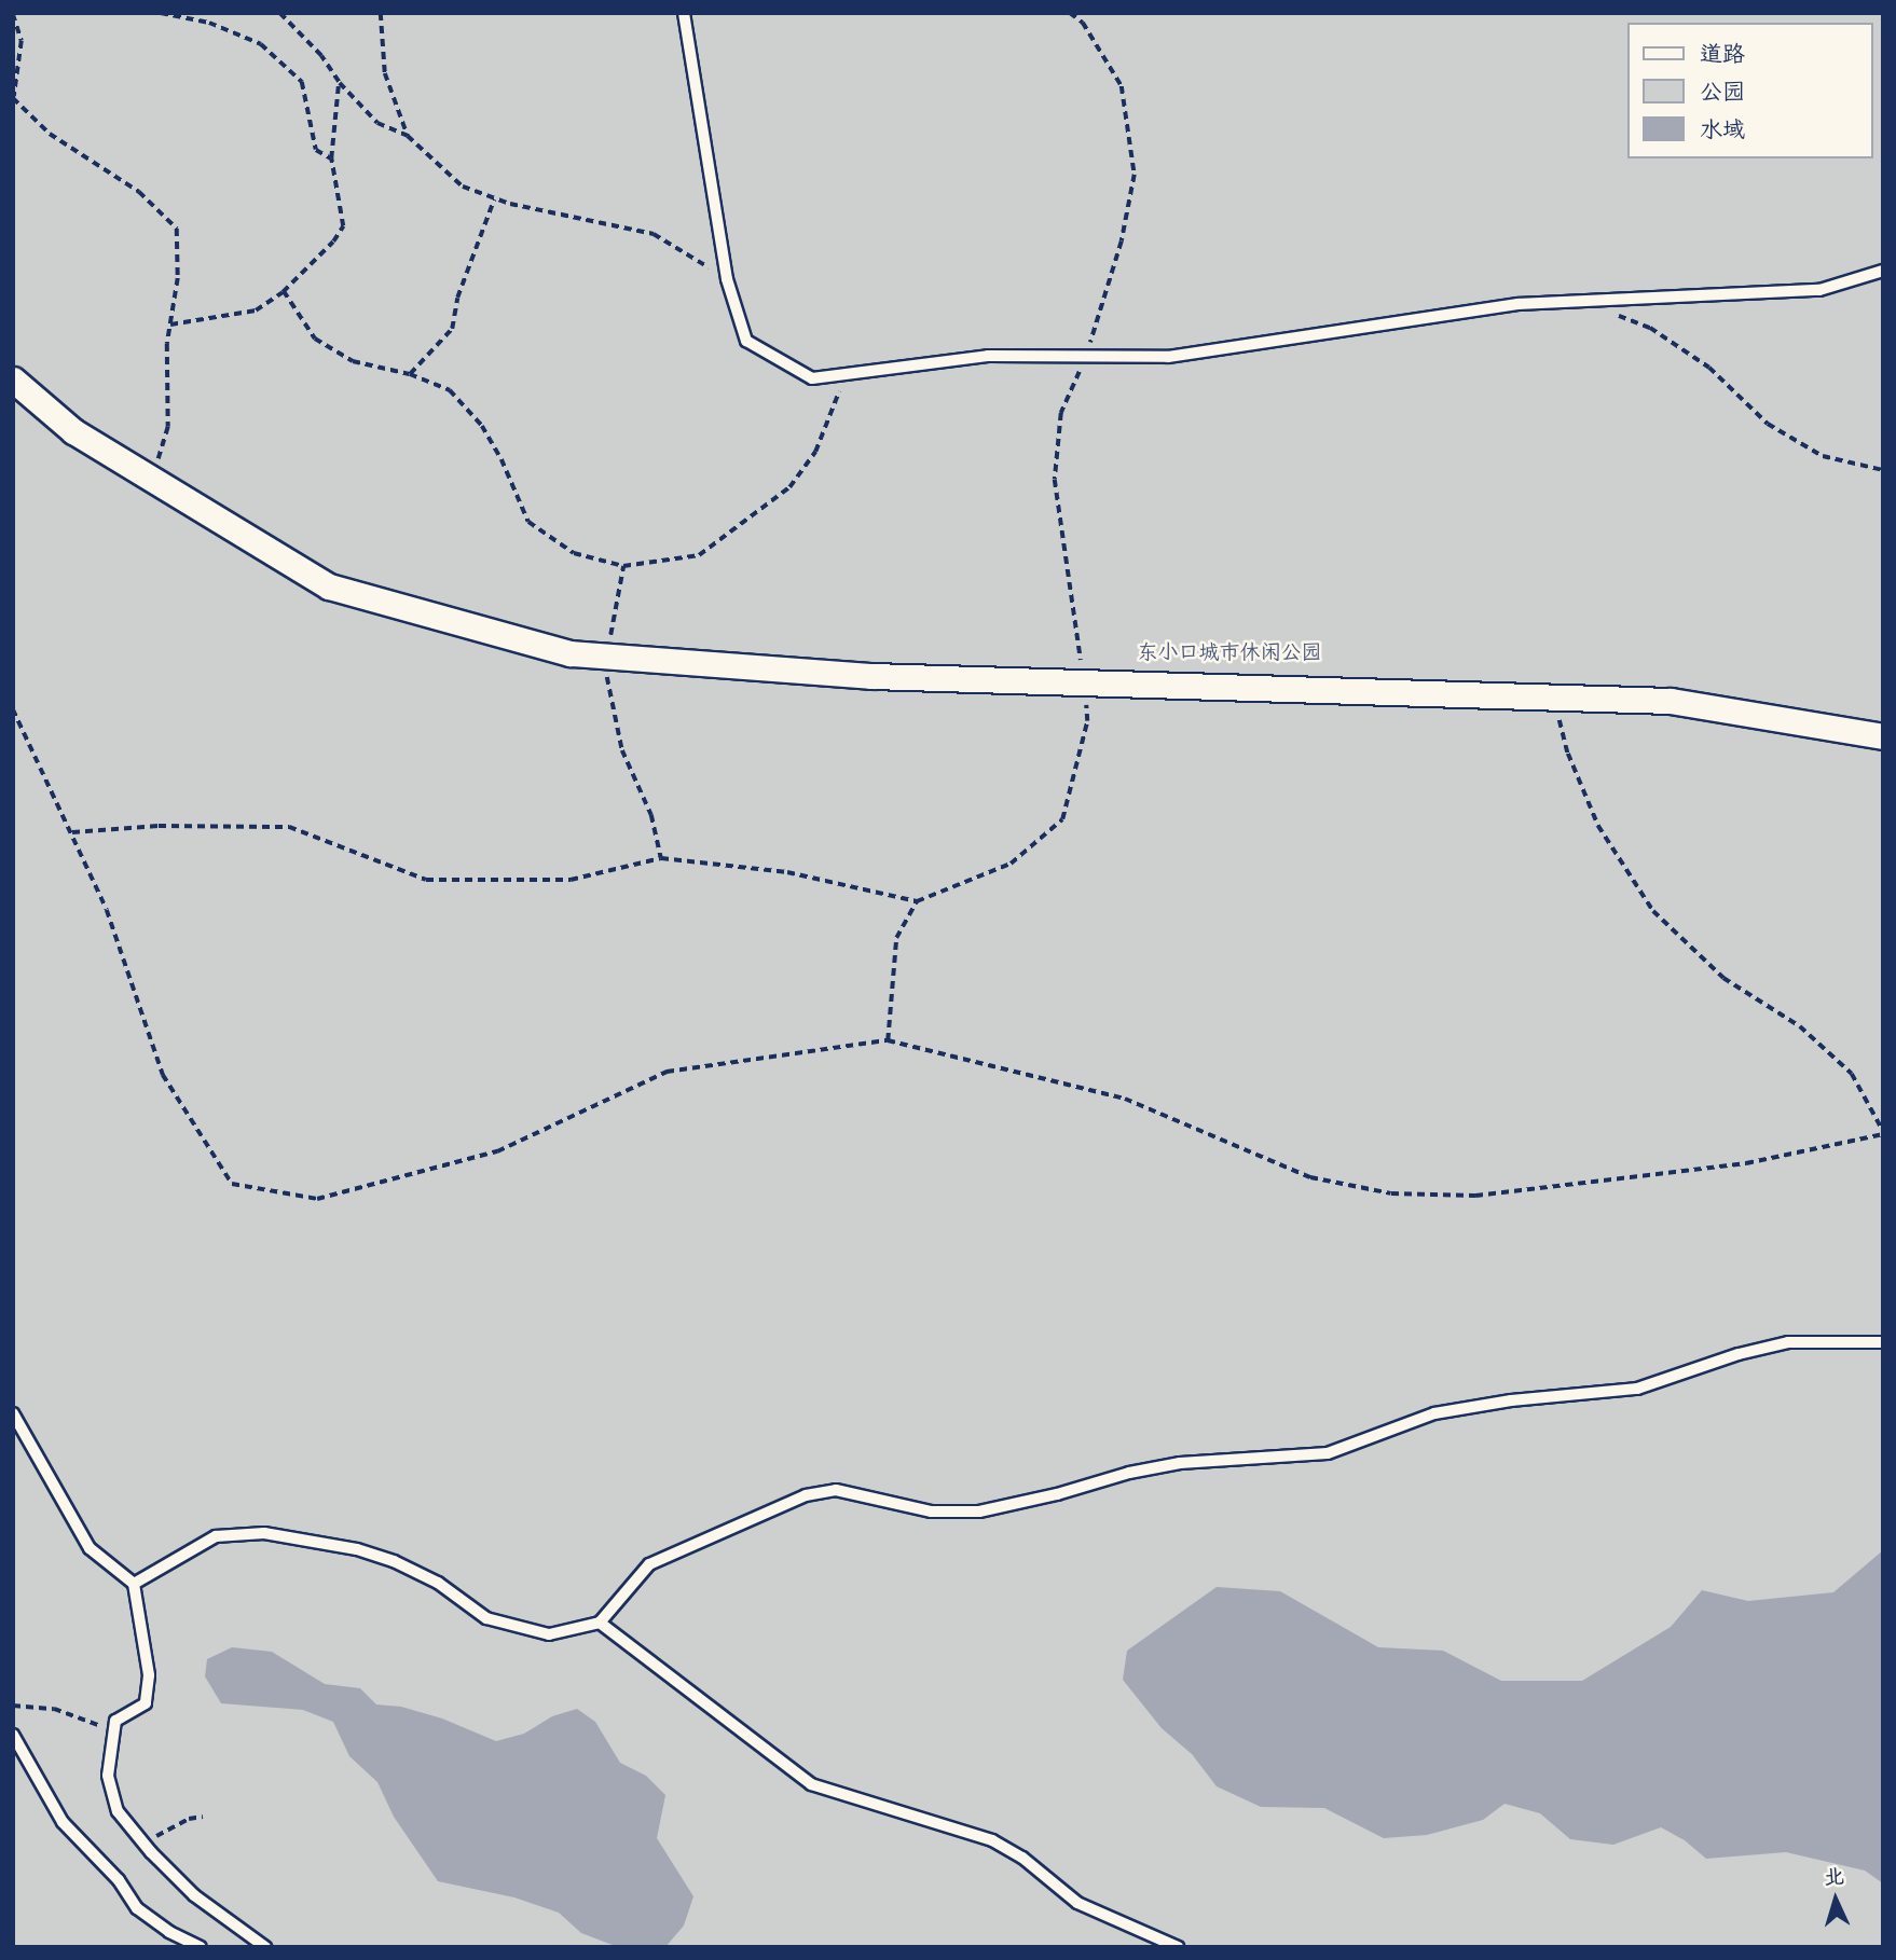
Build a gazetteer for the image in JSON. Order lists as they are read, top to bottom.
{
  "parks": ["东小口城市休闲公园"],
  "legend": ["道路", "公园", "水域"],
  "north": "top"
}
